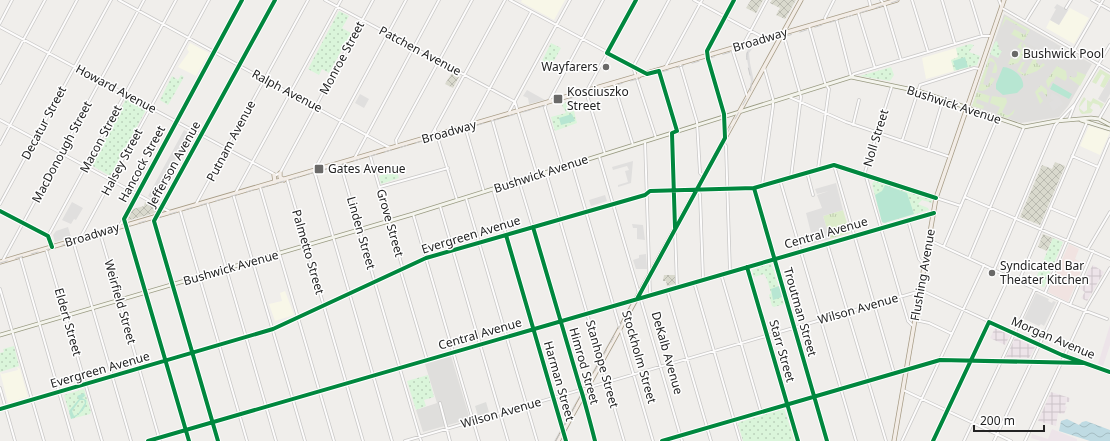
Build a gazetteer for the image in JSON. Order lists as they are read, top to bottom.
{
  "streets": {
    "main road": ["Broadway", "Bushwick Avenue", "Flushing Avenue"],
    "street": [
      "Patchen Avenue",
      "Monroe Street",
      "Howard Avenue",
      "Ralph Avenue",
      "Decatur Street",
      "Noll Street",
      "Macon Street",
      "Putnam Avenue",
      "MacDonough Street",
      "Halsey Street",
      "Hancock Street",
      "Jefferson Avenue",
      "Grove Street",
      "Linden Street",
      "Central Avenue",
      "Evergreen Avenue",
      "Palmetto Street",
      "Weirfield Street",
      "Wilson Avenue",
      "Troutman Street",
      "Eldert Street",
      "Morgan Avenue",
      "Starr Street",
      "DeKalb Avenue",
      "Stockholm Street",
      "Stanhope Street",
      "Himrod Street",
      "Harman Street"
    ]
  },
  "crossings": [
    ["Broadway", "Ralph Avenue"],
    ["Broadway", "Putnam Avenue"],
    ["Broadway", "MacDonough Street"],
    ["Broadway", "Halsey Street"],
    ["Broadway", "Hancock Street"],
    ["Broadway", "Jefferson Avenue"],
    ["Broadway", "Grove Street"],
    ["Broadway", "Linden Street"],
    ["Broadway", "Palmetto Street"],
    ["Broadway", "Weirfield Street"],
    ["Broadway", "Eldert Street"],
    ["Patchen Avenue", "Monroe Street"],
    ["Monroe Street", "Ralph Avenue"],
    ["Howard Avenue", "Decatur Street"],
    ["Howard Avenue", "Macon Street"],
    ["Howard Avenue", "Putnam Avenue"],
    ["Howard Avenue", "MacDonough Street"],
    ["Howard Avenue", "Halsey Street"],
    ["Howard Avenue", "Hancock Street"],
    ["Howard Avenue", "Jefferson Avenue"],
    ["Ralph Avenue", "Macon Street"],
    ["Ralph Avenue", "Putnam Avenue"],
    ["Ralph Avenue", "MacDonough Street"],
    ["Ralph Avenue", "Halsey Street"],
    ["Ralph Avenue", "Hancock Street"],
    ["Ralph Avenue", "Jefferson Avenue"],
    ["Bushwick Avenue", "Noll Street"],
    ["Bushwick Avenue", "Hancock Street"],
    ["Bushwick Avenue", "Jefferson Avenue"],
    ["Bushwick Avenue", "Grove Street"],
    ["Bushwick Avenue", "Linden Street"],
    ["Bushwick Avenue", "Palmetto Street"],
    ["Bushwick Avenue", "Flushing Avenue"],
    ["Bushwick Avenue", "Weirfield Street"],
    ["Bushwick Avenue", "Eldert Street"],
    ["Bushwick Avenue", "DeKalb Avenue"],
    ["Bushwick Avenue", "Stockholm Street"],
    ["Bushwick Avenue", "Stanhope Street"],
    ["Bushwick Avenue", "Himrod Street"],
    ["Bushwick Avenue", "Harman Street"],
    ["Noll Street", "Central Avenue"],
    ["Noll Street", "Evergreen Avenue"],
    ["Noll Street", "Flushing Avenue"],
    ["Noll Street", "Wilson Avenue"],
    ["Hancock Street", "Central Avenue"],
    ["Hancock Street", "Evergreen Avenue"],
    ["Jefferson Avenue", "Central Avenue"],
    ["Jefferson Avenue", "Evergreen Avenue"],
    ["Grove Street", "Central Avenue"],
    ["Grove Street", "Evergreen Avenue"],
    ["Linden Street", "Central Avenue"],
    ["Linden Street", "Evergreen Avenue"],
    ["Linden Street", "Wilson Avenue"],
    ["Central Avenue", "Palmetto Street"],
    ["Central Avenue", "Flushing Avenue"],
    ["Central Avenue", "Weirfield Street"],
    ["Central Avenue", "Troutman Street"],
    ["Central Avenue", "Starr Street"],
    ["Central Avenue", "DeKalb Avenue"],
    ["Central Avenue", "Stockholm Street"],
    ["Central Avenue", "Stanhope Street"],
    ["Central Avenue", "Himrod Street"],
    ["Central Avenue", "Harman Street"],
    ["Evergreen Avenue", "Palmetto Street"],
    ["Evergreen Avenue", "Flushing Avenue"],
    ["Evergreen Avenue", "Weirfield Street"],
    ["Evergreen Avenue", "Troutman Street"],
    ["Evergreen Avenue", "Eldert Street"],
    ["Evergreen Avenue", "DeKalb Avenue"],
    ["Evergreen Avenue", "Stockholm Street"],
    ["Evergreen Avenue", "Stanhope Street"],
    ["Evergreen Avenue", "Himrod Street"],
    ["Evergreen Avenue", "Harman Street"],
    ["Flushing Avenue", "Wilson Avenue"],
    ["Flushing Avenue", "Morgan Avenue"],
    ["Wilson Avenue", "Troutman Street"],
    ["Wilson Avenue", "Morgan Avenue"],
    ["Wilson Avenue", "Starr Street"],
    ["Wilson Avenue", "DeKalb Avenue"],
    ["Wilson Avenue", "Stockholm Street"],
    ["Wilson Avenue", "Stanhope Street"],
    ["Wilson Avenue", "Himrod Street"],
    ["Wilson Avenue", "Harman Street"]
  ],
  "places": {
    "other": ["Bushwick Pool", "Wayfarers", "Syndicated Bar Theater Kitchen"],
    "transit": ["Kosciuszko Street", "Gates Avenue"]
  },
  "scale_bar": "200 m"
}
